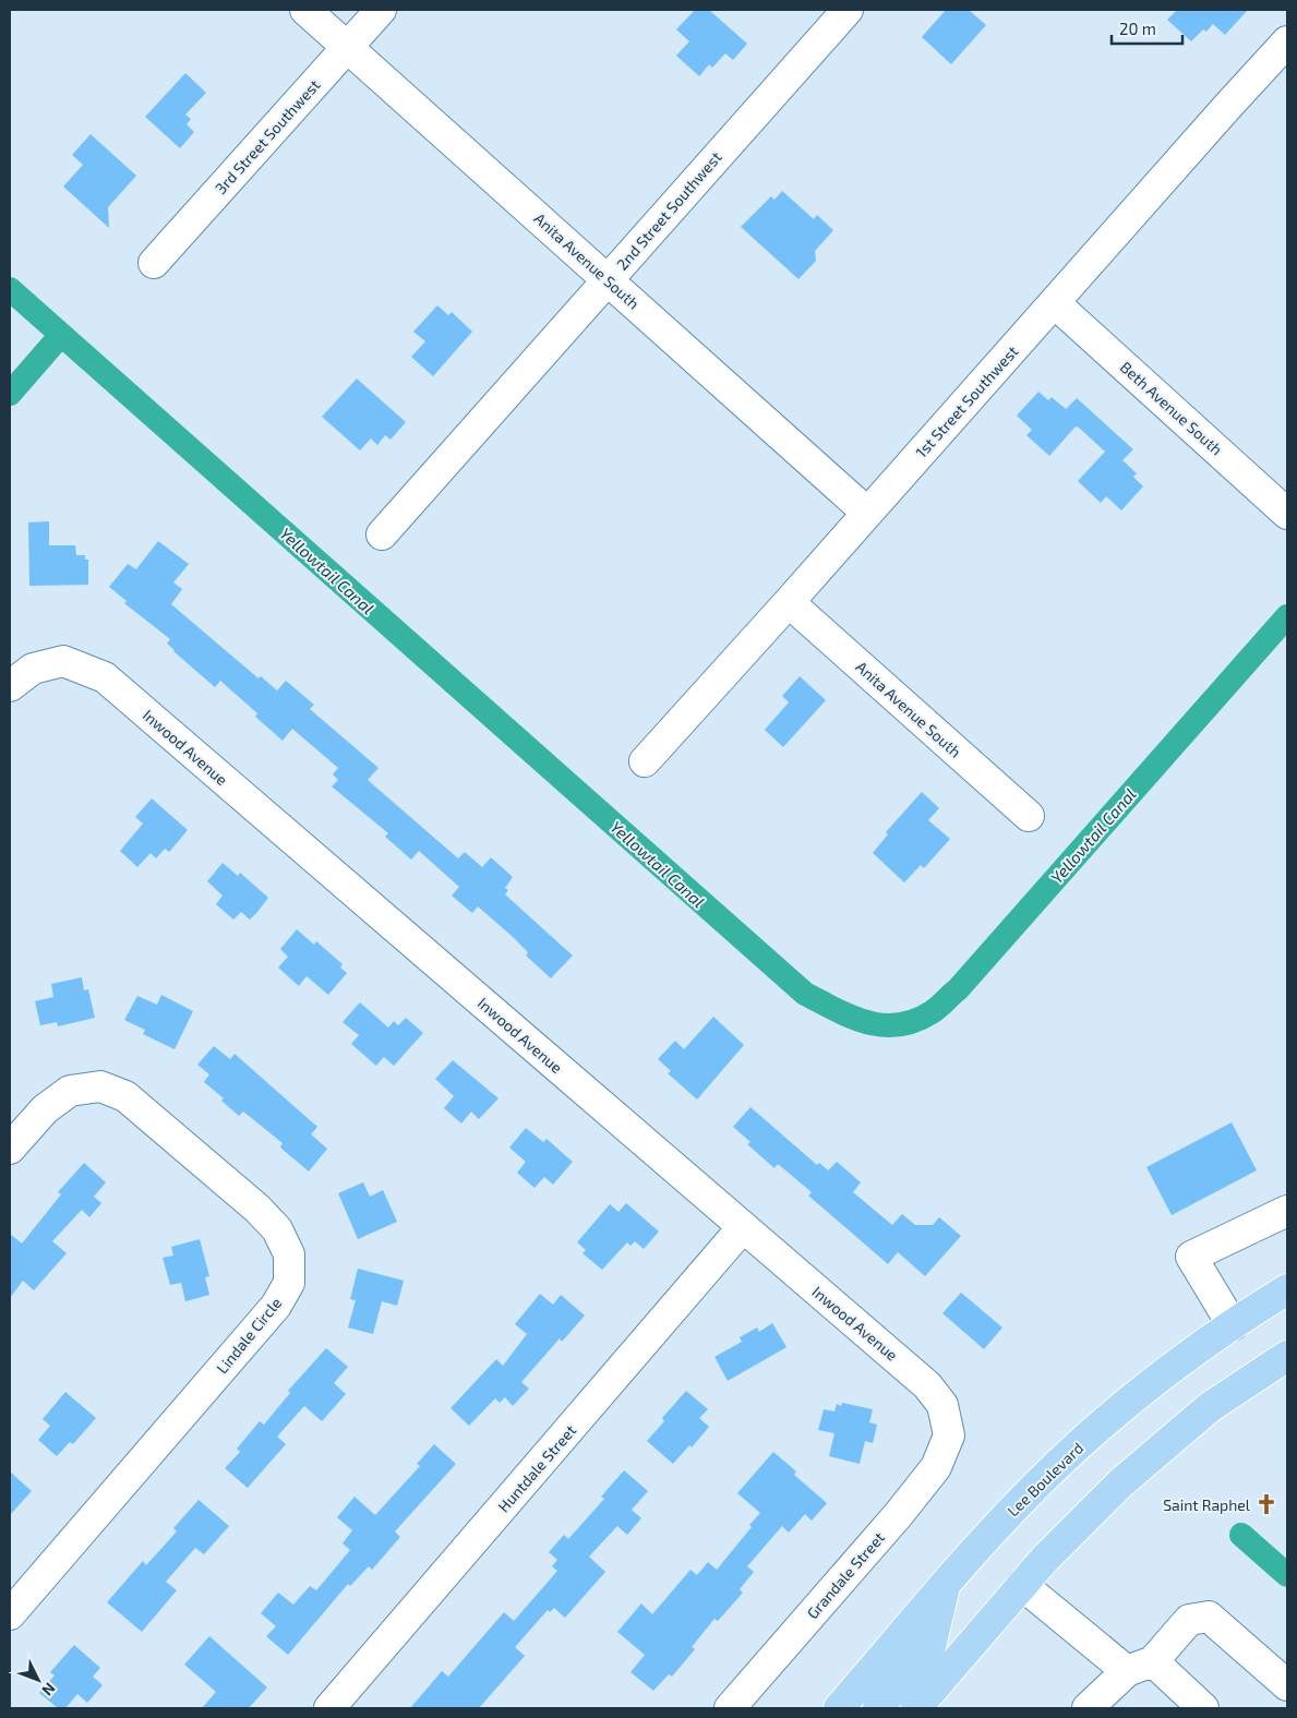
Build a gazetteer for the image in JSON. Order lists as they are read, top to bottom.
{
  "streets": {
    "main road": ["Lee Boulevard"],
    "street": [
      "3rd Street Southwest",
      "2nd Street Southwest",
      "Anita Avenue South",
      "1st Street Southwest",
      "Beth Avenue South",
      "Inwood Avenue",
      "Lindale Circle",
      "Huntdale Street",
      "Grandale Street"
    ]
  },
  "crossings": [
    ["3rd Street Southwest", "Anita Avenue South"],
    ["2nd Street Southwest", "Anita Avenue South"],
    ["Anita Avenue South", "1st Street Southwest"],
    ["1st Street Southwest", "Beth Avenue South"],
    ["Inwood Avenue", "Huntdale Street"],
    ["Inwood Avenue", "Grandale Street"]
  ],
  "water": ["Yellowtail Canal"],
  "places": {
    "church": ["Saint Raphel"]
  },
  "scale_bar": "20 m",
  "north": "bottom right"
}
